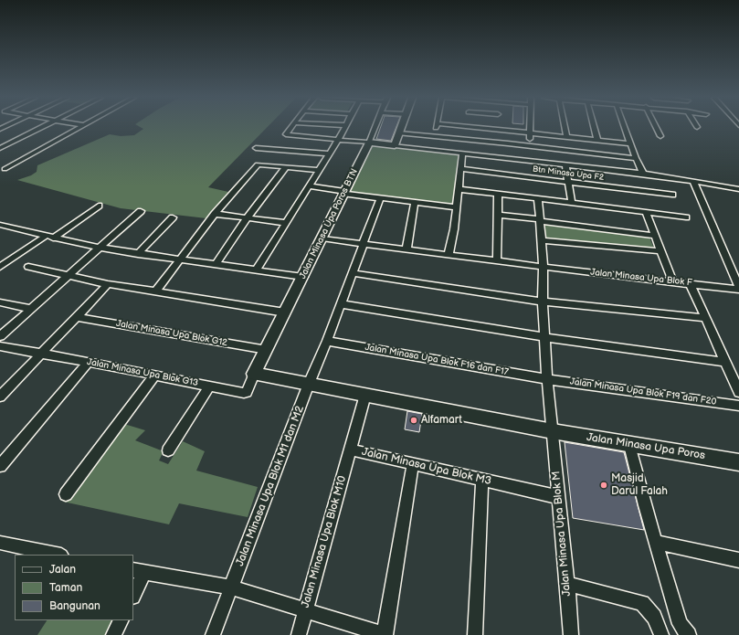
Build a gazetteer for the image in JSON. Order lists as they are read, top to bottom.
{
  "streets": {
    "street": [
      "Btn Minasa Upa F2",
      "Jalan Minasa Upa Poros BTN",
      "Jalan Minasa Upa Blok F",
      "Jalan Minasa Upa Blok G12",
      "Jalan Minasa Upa Blok F16 dan F17",
      "Jalan Minasa Upa Blok G13",
      "Jalan Minasa Upa Blok F19 dan F20",
      "Jalan Minasa Upa Poros",
      "Jalan Minasa Upa Blok M3",
      "Jalan Minasa Upa Blok M1 dan M2",
      "Jalan Minasa Upa Blok M",
      "Jalan Minasa Upa Blok M10"
    ]
  },
  "crossings": [
    ["Jalan Minasa Upa Poros BTN", "Jalan Minasa Upa Blok F"],
    ["Jalan Minasa Upa Poros BTN", "Jalan Minasa Upa Blok G12"],
    ["Jalan Minasa Upa Poros BTN", "Jalan Minasa Upa Blok G13"],
    ["Jalan Minasa Upa Blok F", "Jalan Minasa Upa Blok M1 dan M2"],
    ["Jalan Minasa Upa Blok F16 dan F17", "Jalan Minasa Upa Blok F19 dan F20"],
    ["Jalan Minasa Upa Blok F16 dan F17", "Jalan Minasa Upa Blok M1 dan M2"],
    ["Jalan Minasa Upa Poros", "Jalan Minasa Upa Blok M"],
    ["Jalan Minasa Upa Blok M3", "Jalan Minasa Upa Blok M"],
    ["Jalan Minasa Upa Blok M3", "Jalan Minasa Upa Blok M10"]
  ],
  "places": ["Alfamart", "Masjid Darul Falah"],
  "legend": ["Jalan", "Taman", "Bangunan"]
}
